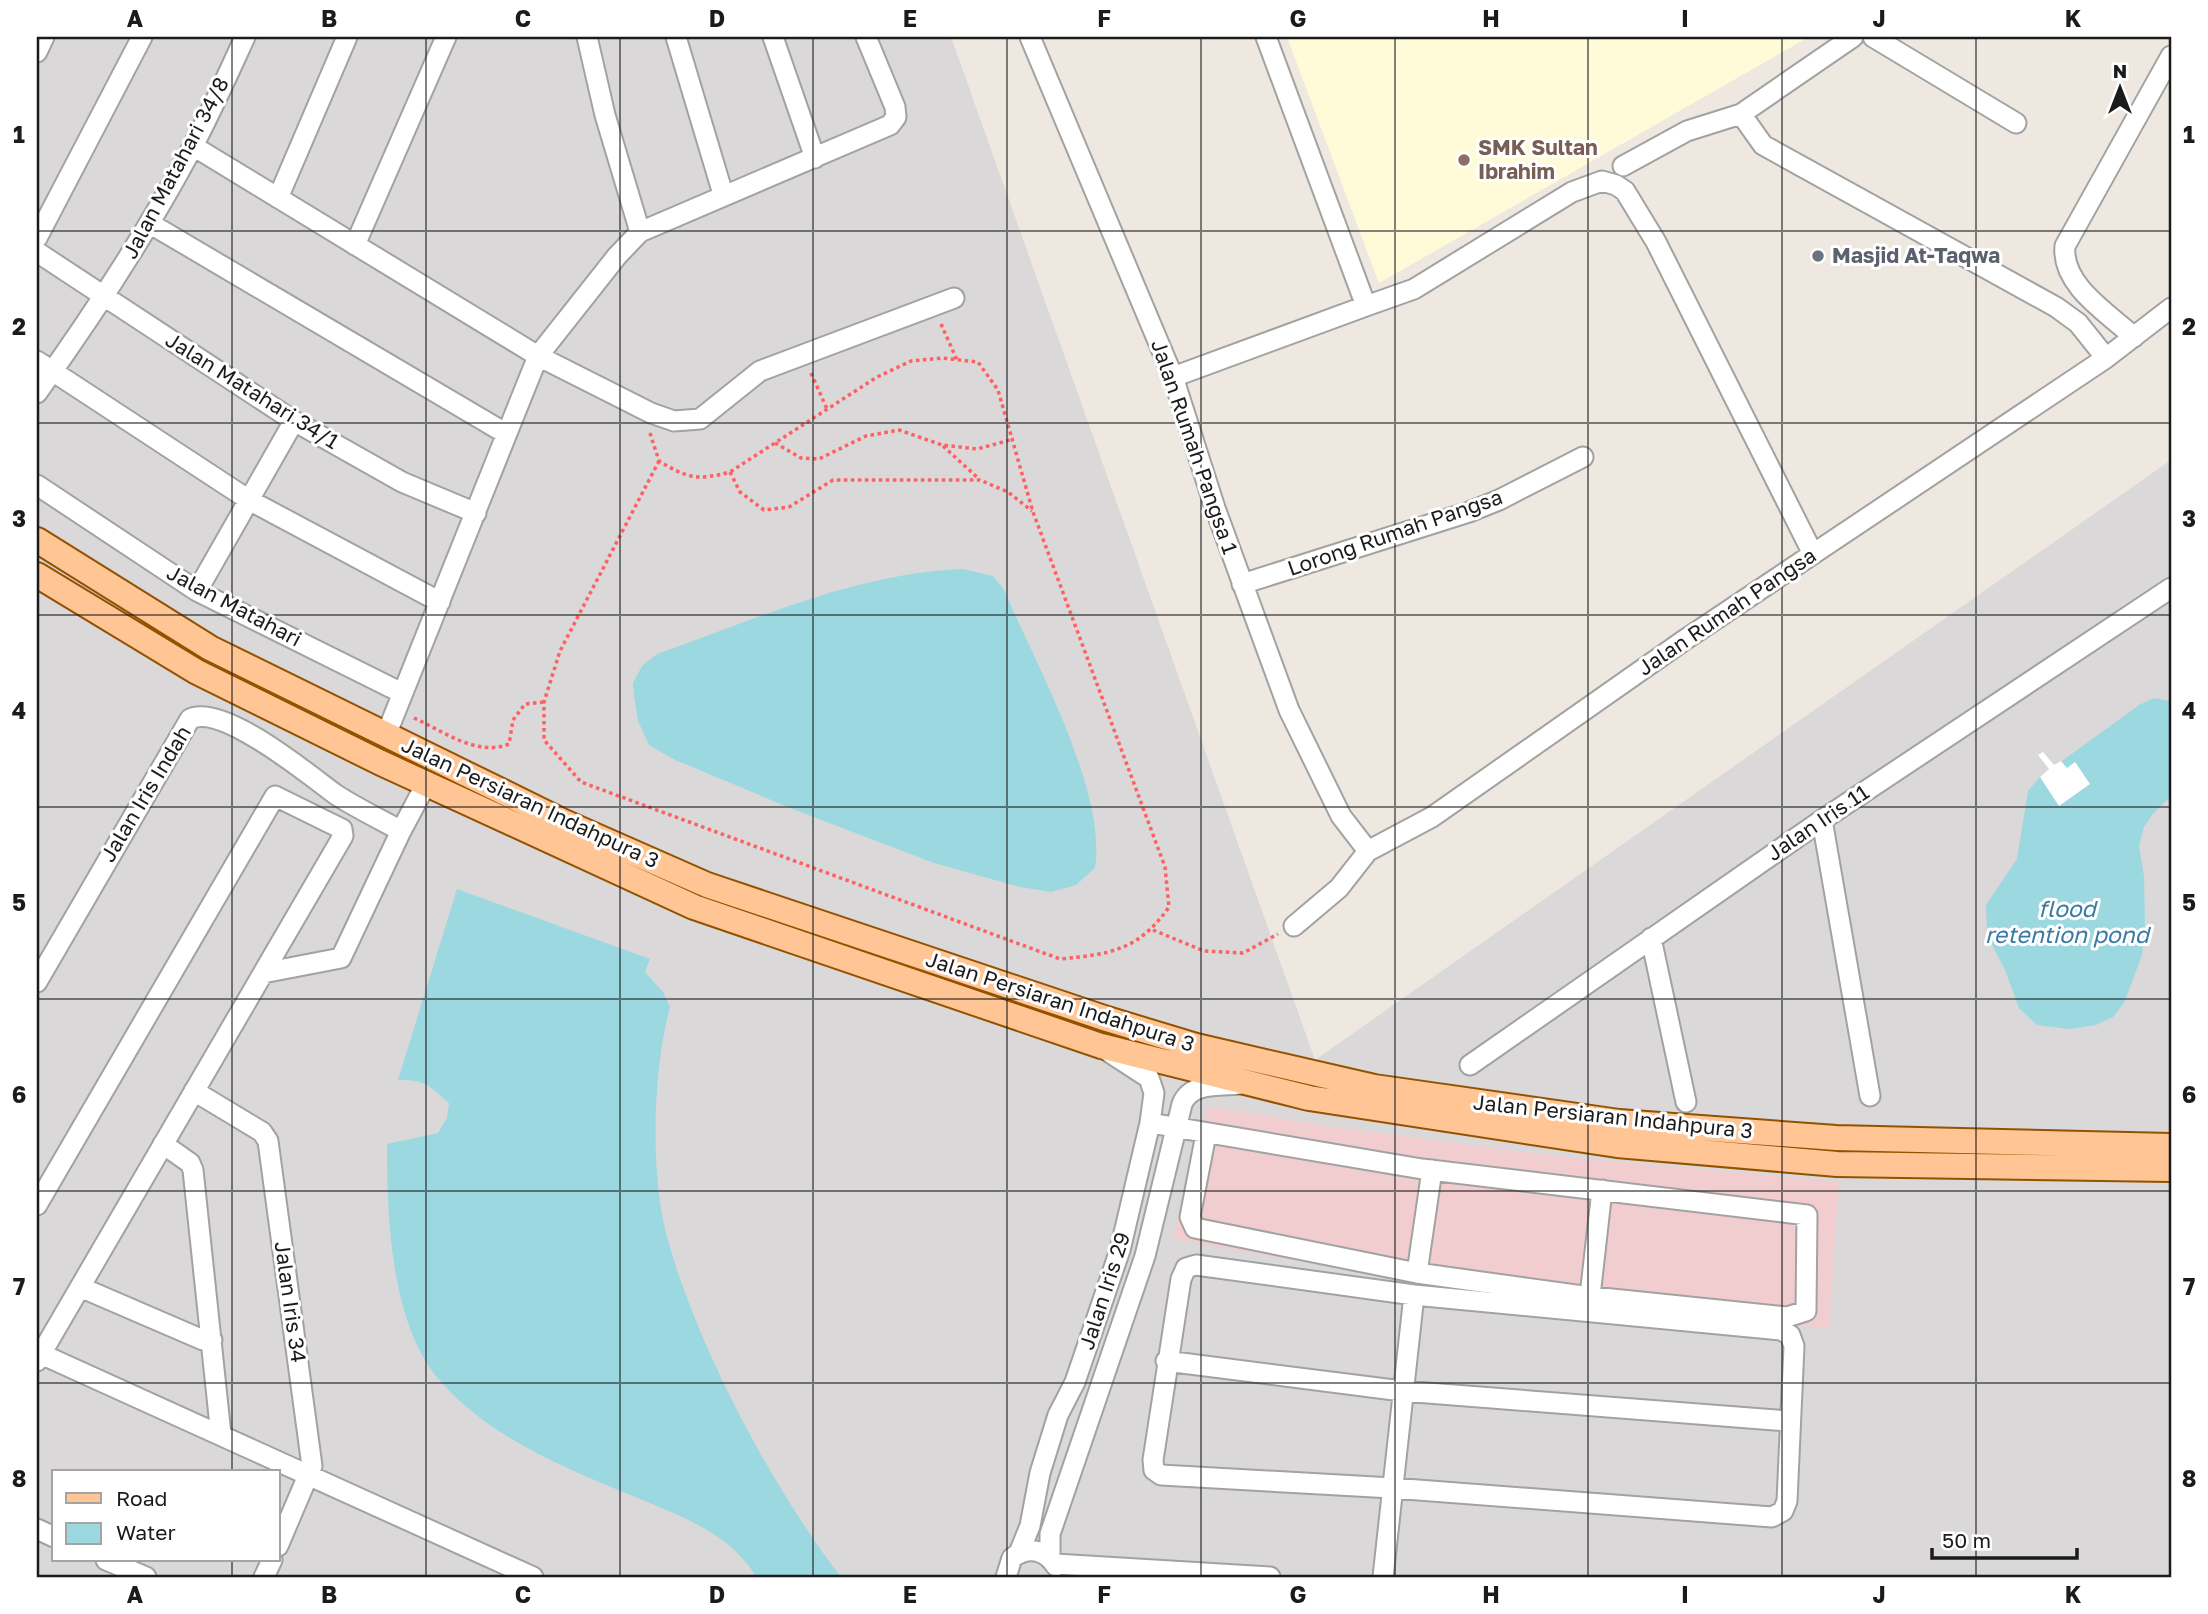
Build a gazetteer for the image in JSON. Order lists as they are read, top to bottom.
{
  "streets": {
    "main road": ["Jalan Persiaran Indahpura 3"],
    "street": [
      "Jalan Matahari 34/8",
      "Jalan Matahari 34/1",
      "Jalan Rumah Pangsa 1",
      "Lorong Rumah Pangsa",
      "Jalan Matahari",
      "Jalan Rumah Pangsa",
      "Jalan Iris Indah",
      "Jalan Iris 11",
      "Jalan Iris 29",
      "Jalan Iris 34"
    ]
  },
  "crossings": [
    ["Jalan Matahari 34/8", "Jalan Matahari 34/1"],
    ["Jalan Rumah Pangsa 1", "Lorong Rumah Pangsa"],
    ["Jalan Rumah Pangsa 1", "Jalan Rumah Pangsa"],
    ["Jalan Persiaran Indahpura 3", "Jalan Iris 29"]
  ],
  "water": ["flood retention pond"],
  "places": ["SMK Sultan Ibrahim", "Masjid At-Taqwa"],
  "legend": ["Road", "Water"],
  "scale_bar": "50 m",
  "north": "top",
  "grid": {
    "columns": [
      "A",
      "B",
      "C",
      "D",
      "E",
      "F",
      "G",
      "H",
      "I",
      "J",
      "K"
    ],
    "rows": [
      "1",
      "2",
      "3",
      "4",
      "5",
      "6",
      "7",
      "8"
    ]
  }
}
